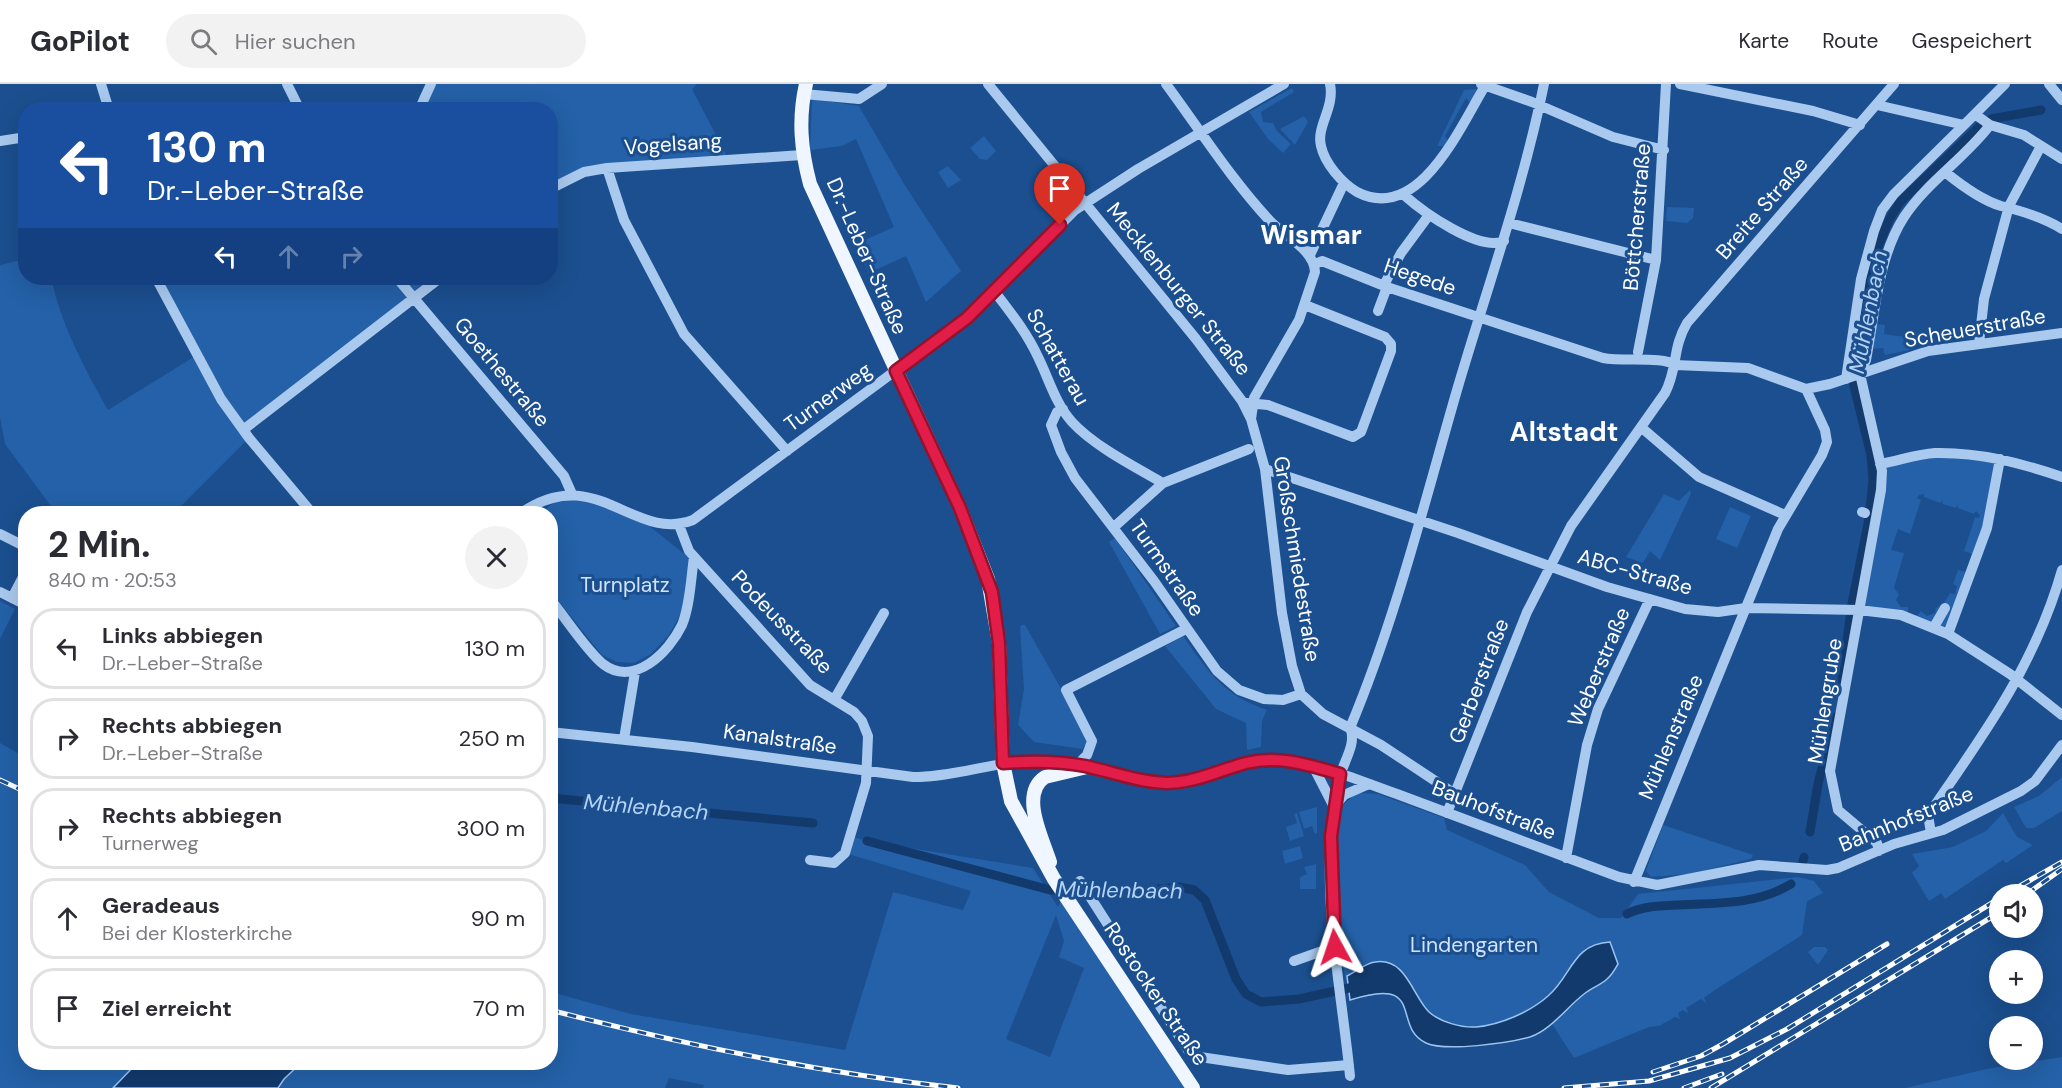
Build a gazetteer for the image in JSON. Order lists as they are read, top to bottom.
{
  "streets": {
    "main road": ["Dr.-Leber-Straße", "Rostocker Straße"],
    "street": [
      "Vogelsang",
      "Breite Straße",
      "Böttcherstraße",
      "Hegede",
      "Mecklenburger Straße",
      "Scheuerstraße",
      "Schatterau",
      "Goethestraße",
      "Turnerweg",
      "Großschmiedestraße",
      "Turmstraße",
      "ABC-Straße",
      "Podeusstraße",
      "Weberstraße",
      "Gerberstraße",
      "Mühlengrube",
      "Mühlenstraße",
      "Kanalstraße",
      "Bauhofstraße",
      "Bahnhofstraße"
    ]
  },
  "crossings": [
    ["Vogelsang", "Dr.-Leber-Straße"],
    ["Breite Straße", "Hegede"],
    ["Breite Straße", "Gerberstraße"],
    ["Dr.-Leber-Straße", "Turnerweg"],
    ["Dr.-Leber-Straße", "Kanalstraße"],
    ["Dr.-Leber-Straße", "Rostocker Straße"],
    ["Hegede", "Scheuerstraße"],
    ["Hegede", "Mühlenstraße"],
    ["Mecklenburger Straße", "Turnerweg"],
    ["Mecklenburger Straße", "Großschmiedestraße"],
    ["Scheuerstraße", "Mühlengrube"],
    ["Scheuerstraße", "Mühlenstraße"],
    ["Schatterau", "Turnerweg"],
    ["Schatterau", "Turmstraße"],
    ["Turnerweg", "Podeusstraße"],
    ["Großschmiedestraße", "Turmstraße"],
    ["Großschmiedestraße", "ABC-Straße"],
    ["Großschmiedestraße", "Bauhofstraße"],
    ["ABC-Straße", "Weberstraße"],
    ["ABC-Straße", "Gerberstraße"],
    ["ABC-Straße", "Mühlengrube"],
    ["ABC-Straße", "Mühlenstraße"],
    ["Podeusstraße", "Kanalstraße"],
    ["Weberstraße", "Bauhofstraße"],
    ["Gerberstraße", "Bauhofstraße"],
    ["Mühlengrube", "Bahnhofstraße"],
    ["Mühlenstraße", "Bauhofstraße"],
    ["Mühlenstraße", "Bahnhofstraße"],
    ["Kanalstraße", "Rostocker Straße"],
    ["Bauhofstraße", "Bahnhofstraße"]
  ],
  "districts": ["Wismar", "Altstadt"],
  "water": ["Mühlenbach"],
  "parks": ["Turnplatz", "Lindengarten"],
  "page": {
    "header": "GoPilot",
    "search": "Hier suchen",
    "nav": ["Karte", "Route", "Gespeichert"],
    "turn": ["130 m", "Dr.-Leber-Straße"],
    "heading": ["2 Min.", "840 m · 20:53"],
    "list": [
      {
        "name": "Links abbiegen",
        "note": "Dr.-Leber-Straße",
        "value": "130 m"
      },
      {
        "name": "Rechts abbiegen",
        "note": "Dr.-Leber-Straße",
        "value": "250 m"
      },
      {
        "name": "Rechts abbiegen",
        "note": "Turnerweg",
        "value": "300 m"
      },
      {
        "name": "Geradeaus",
        "note": "Bei der Klosterkirche",
        "value": "90 m"
      },
      {
        "name": "Ziel erreicht",
        "value": "70 m"
      }
    ],
    "map_buttons": ["+", "−"]
  }
}
